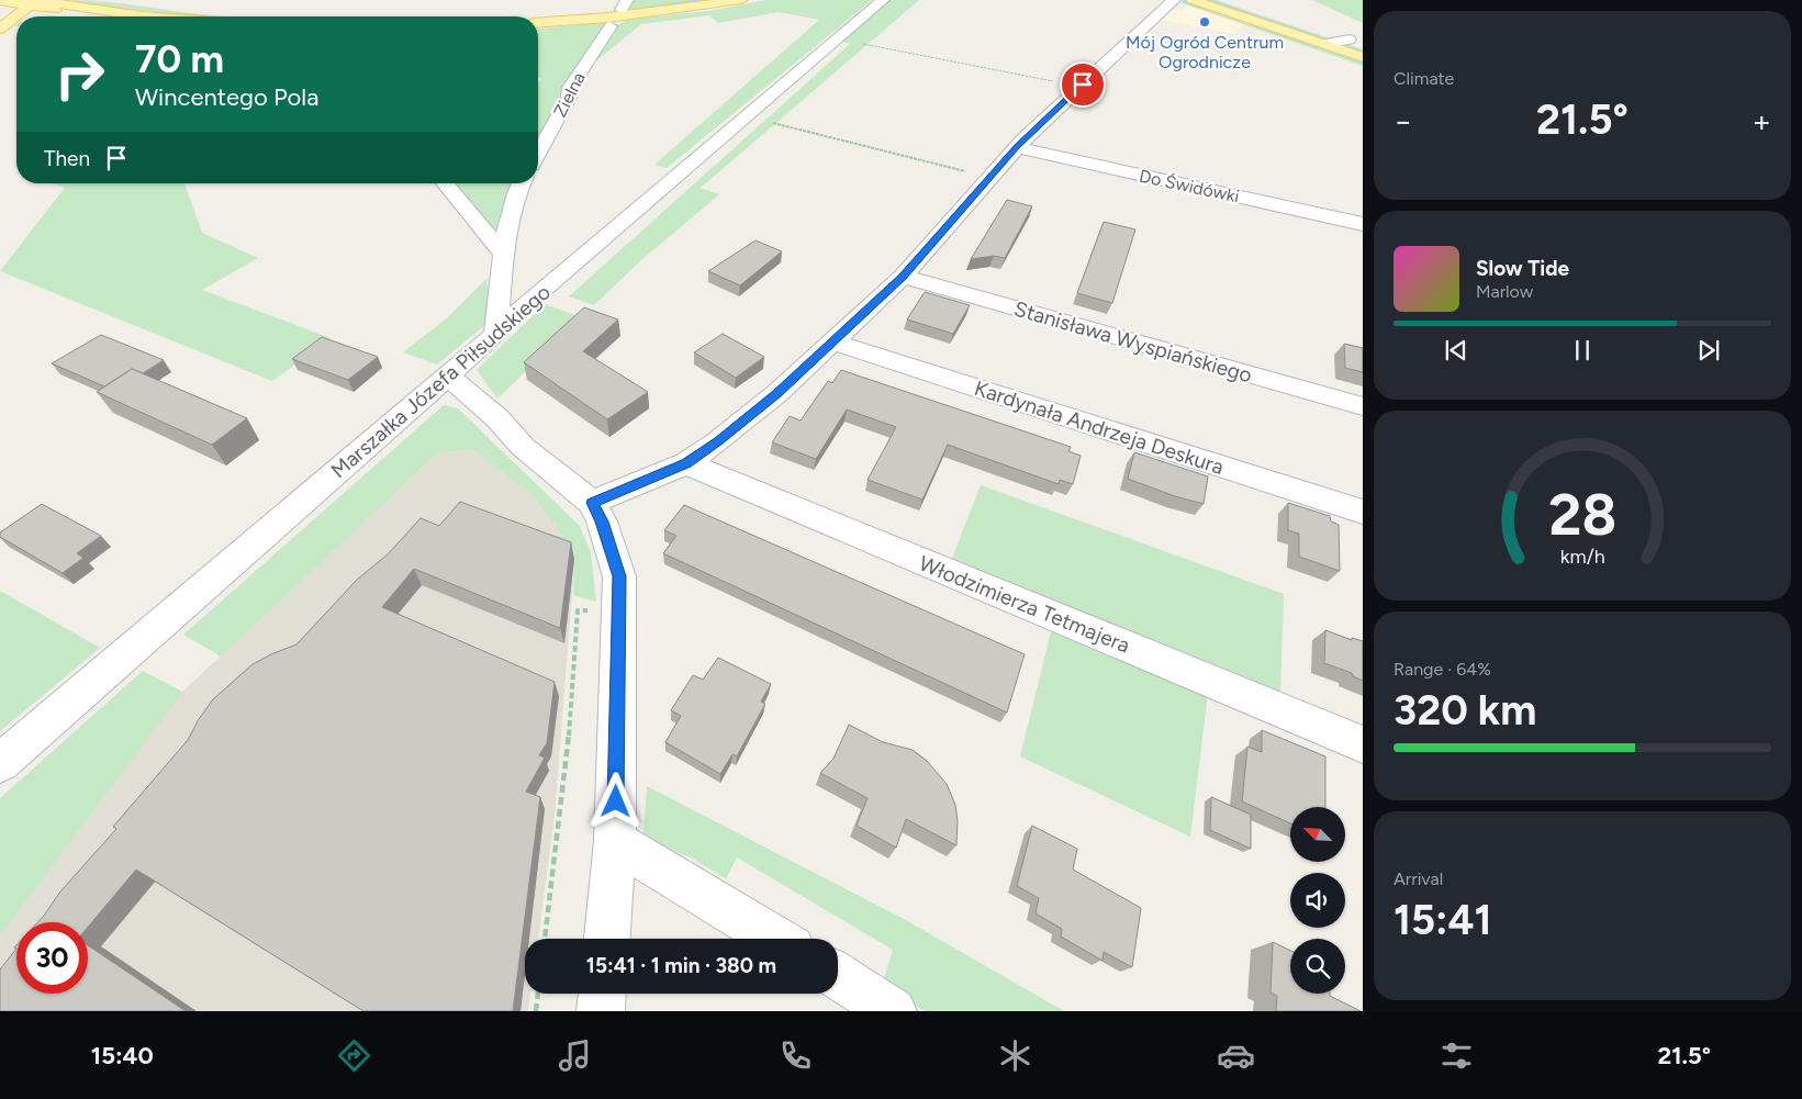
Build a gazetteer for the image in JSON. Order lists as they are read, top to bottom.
{
  "streets": {
    "street": [
      "Zielna",
      "Do Świdówki",
      "Stanisława Wyspiańskiego",
      "Marszałka Józefa Piłsudskiego",
      "Kardynała Andrzeja Deskura",
      "Włodzimierza Tetmajera"
    ]
  },
  "places": ["Mój Ogród Centrum Ogrodnicze"],
  "north": "top left",
  "page": {
    "tile": [
      "Climate",
      ["Range · 64%", "320 km"],
      ["Arrival", "15:41"]
    ],
    "turn": ["70 m", "Wincentego Pola"],
    "heat": ["−", "21.5°", "+"],
    "then": "Then",
    "song": ["Slow Tide", "Marlow"],
    "limit": "30",
    "trip": "15:41 · 1 min · 380 m",
    "tabs": ["15:40", "21.5°"],
    "gauge": ["28", "km/h"]
  }
}
